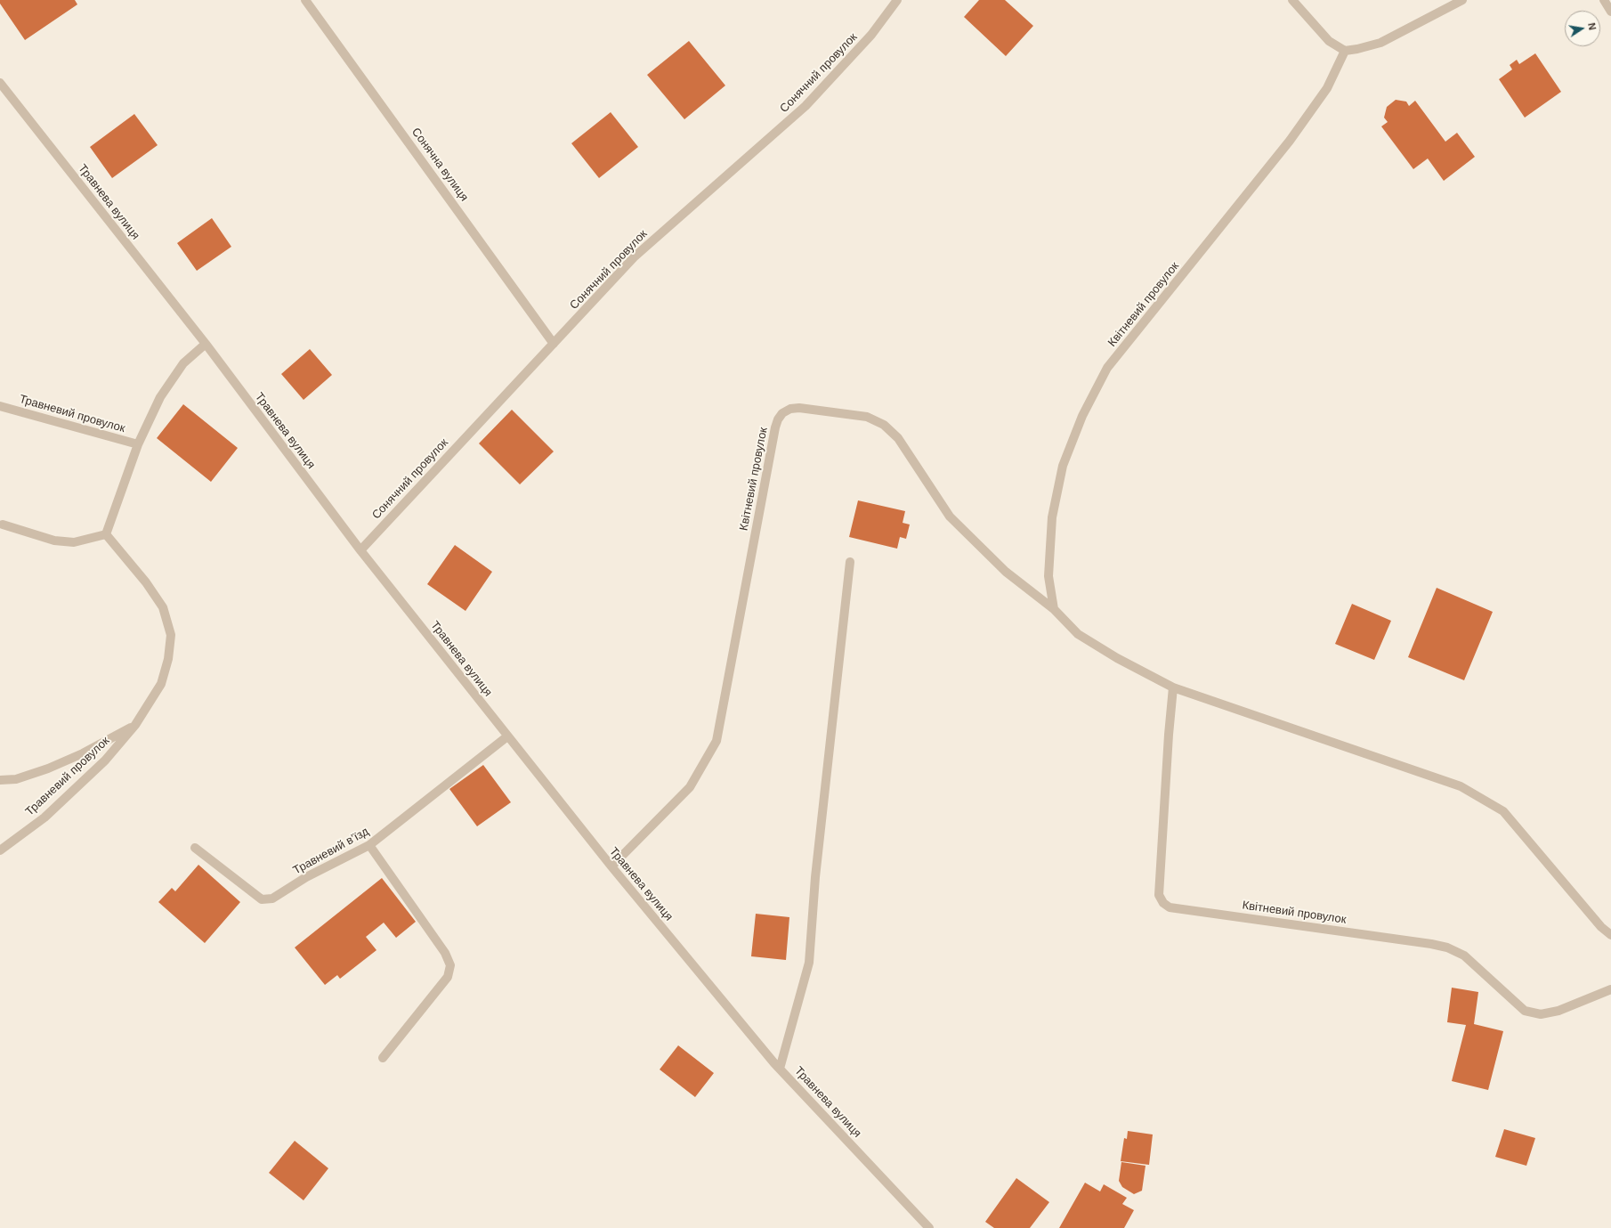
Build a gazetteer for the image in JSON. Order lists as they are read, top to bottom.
{
  "streets": {
    "street": [
      "Сонячний провулок",
      "Сонячна вулиця",
      "Травнева вулиця",
      "Квітневий провулок",
      "Травневий провулок",
      "Травневий в’їзд"
    ]
  },
  "crossings": [
    ["Сонячний провулок", "Сонячна вулиця"],
    ["Сонячний провулок", "Травнева вулиця"],
    ["Травнева вулиця", "Квітневий провулок"],
    ["Травнева вулиця", "Травневий провулок"],
    ["Травнева вулиця", "Травневий в’їзд"]
  ],
  "north": "right"
}
